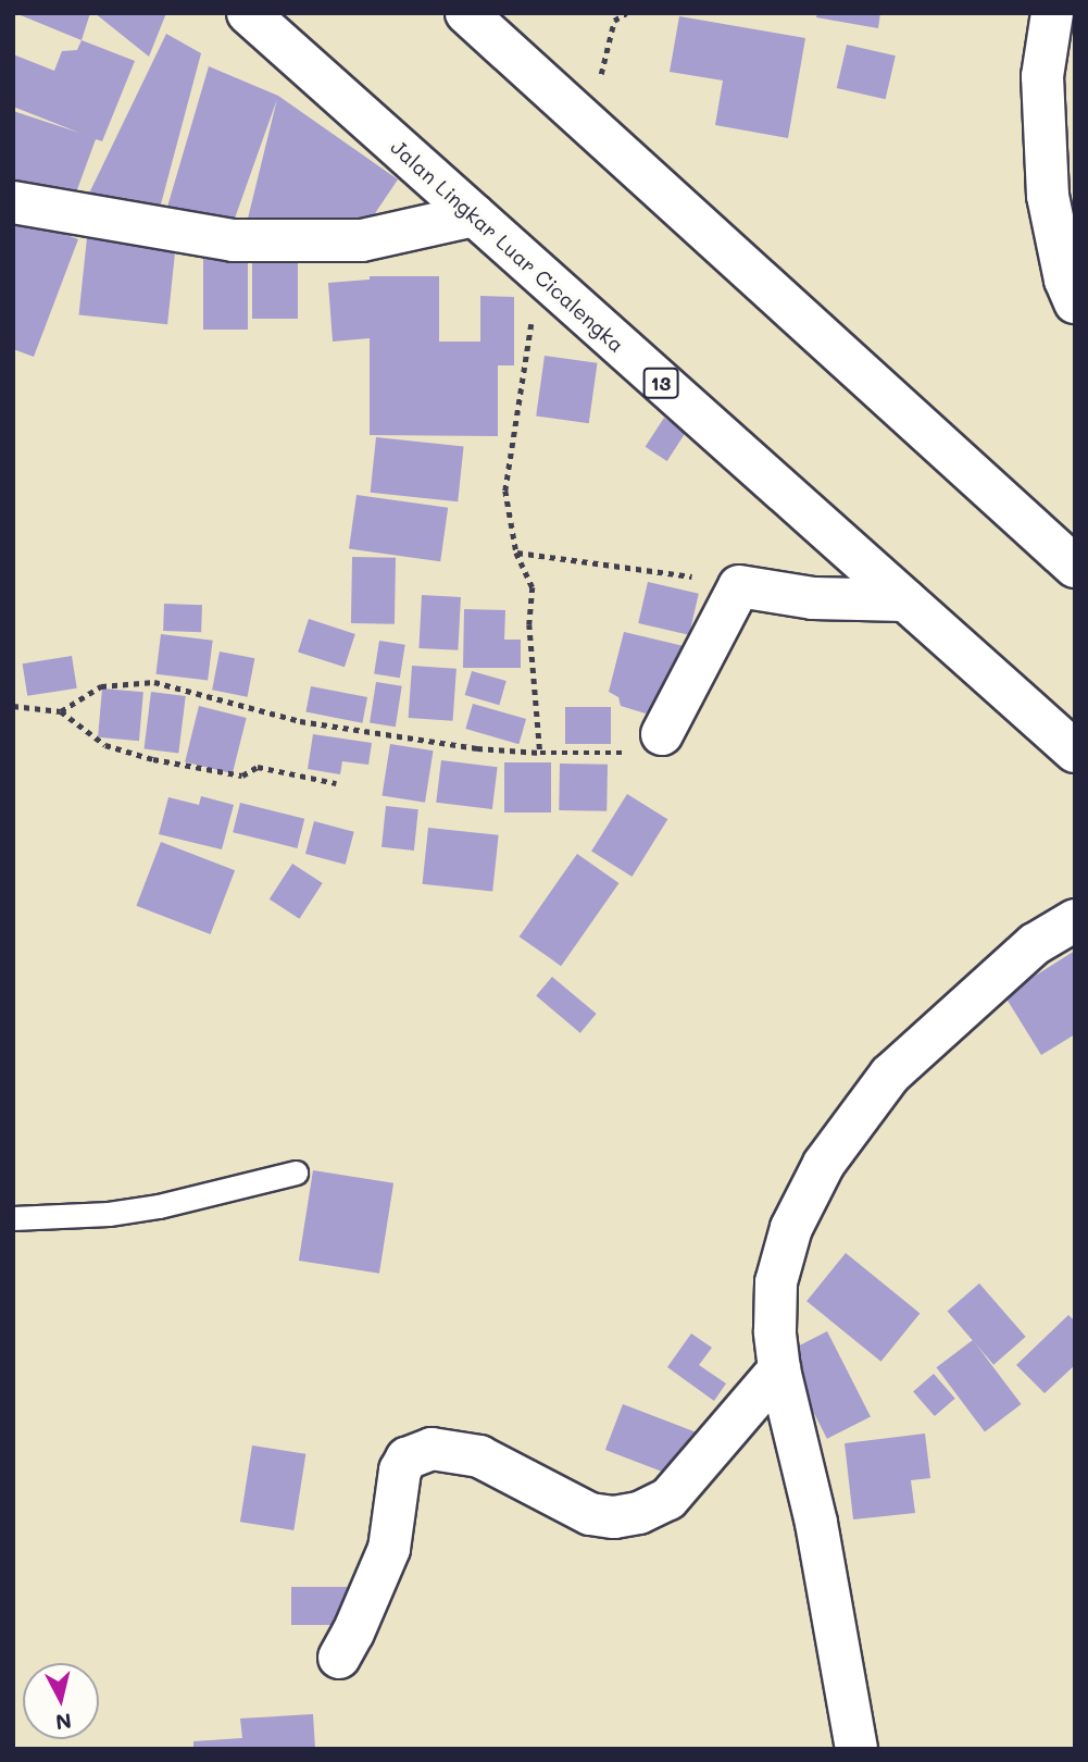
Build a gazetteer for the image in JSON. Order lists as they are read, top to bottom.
{
  "streets": {
    "main road": ["Jalan Lingkar Luar Cicalengka", "13"]
  },
  "north": "bottom"
}
